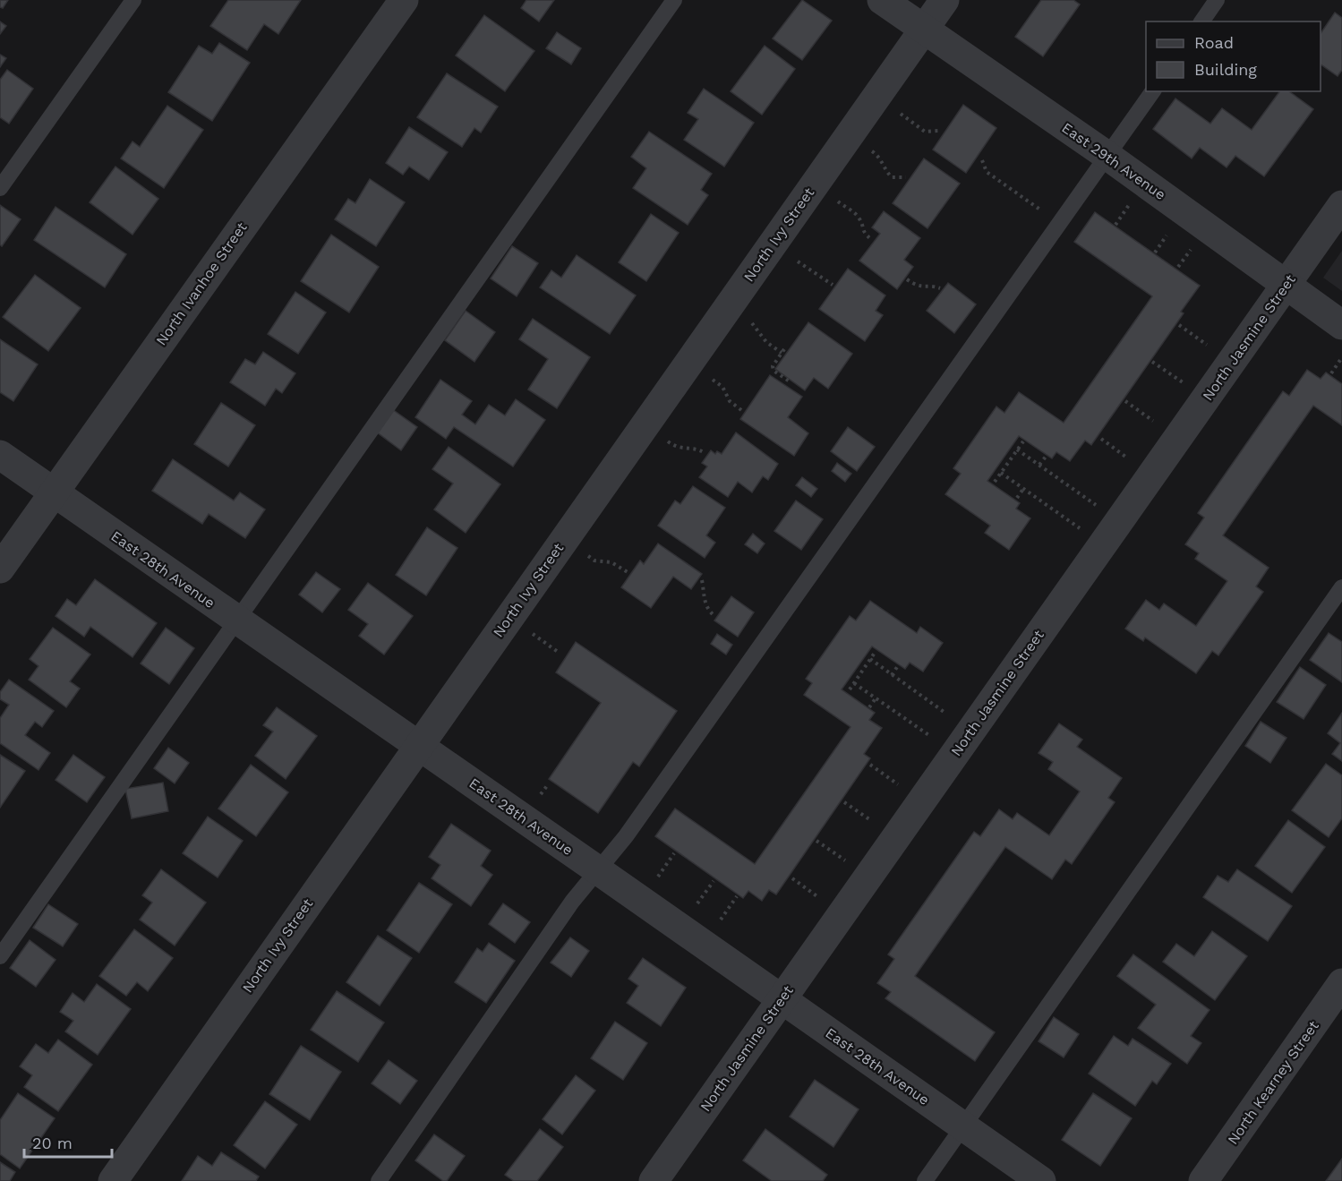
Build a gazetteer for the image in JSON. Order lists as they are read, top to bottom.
{
  "streets": {
    "street": [
      "East 29th Avenue",
      "North Ivy Street",
      "North Ivanhoe Street",
      "North Jasmine Street",
      "East 28th Avenue",
      "North Kearney Street"
    ]
  },
  "crossings": [
    ["East 29th Avenue", "North Ivy Street"],
    ["East 29th Avenue", "North Jasmine Street"],
    ["North Ivy Street", "East 28th Avenue"],
    ["North Ivanhoe Street", "East 28th Avenue"],
    ["North Jasmine Street", "East 28th Avenue"]
  ],
  "legend": ["Road", "Building"],
  "scale_bar": "20 m"
}
